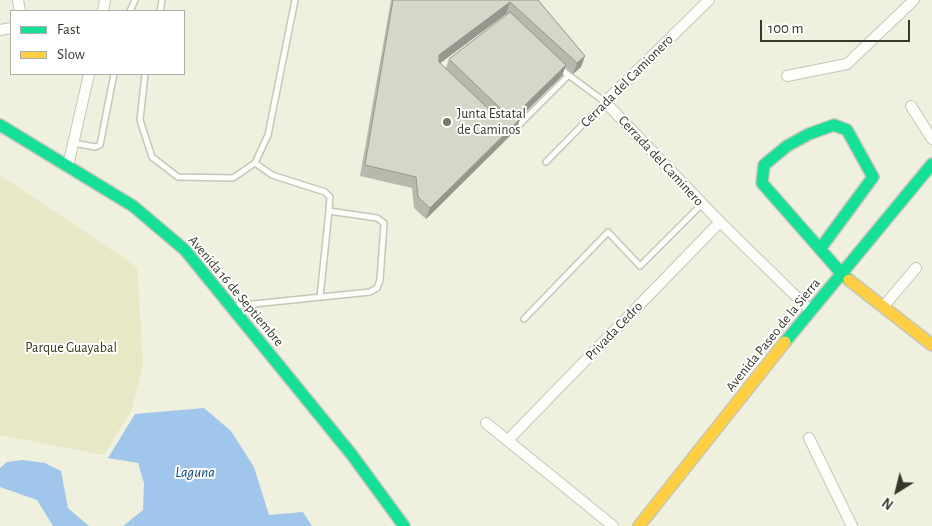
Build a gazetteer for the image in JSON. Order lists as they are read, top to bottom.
{
  "streets": {
    "main road": ["Avenida 16 de Septiembre", "Avenida Paseo de la Sierra"],
    "street": ["Cerrada del Camionero", "Cerrada del Caminero", "Privada Cedro"]
  },
  "crossings": [
    ["Cerrada del Camionero", "Cerrada del Caminero"],
    ["Cerrada del Caminero", "Privada Cedro"],
    ["Cerrada del Caminero", "Avenida Paseo de la Sierra"]
  ],
  "water": ["Laguna"],
  "parks": ["Parque Guayabal"],
  "places": ["Junta Estatal de Caminos"],
  "legend": ["Fast", "Slow"],
  "scale_bar": "100 m",
  "north": "bottom left"
}
